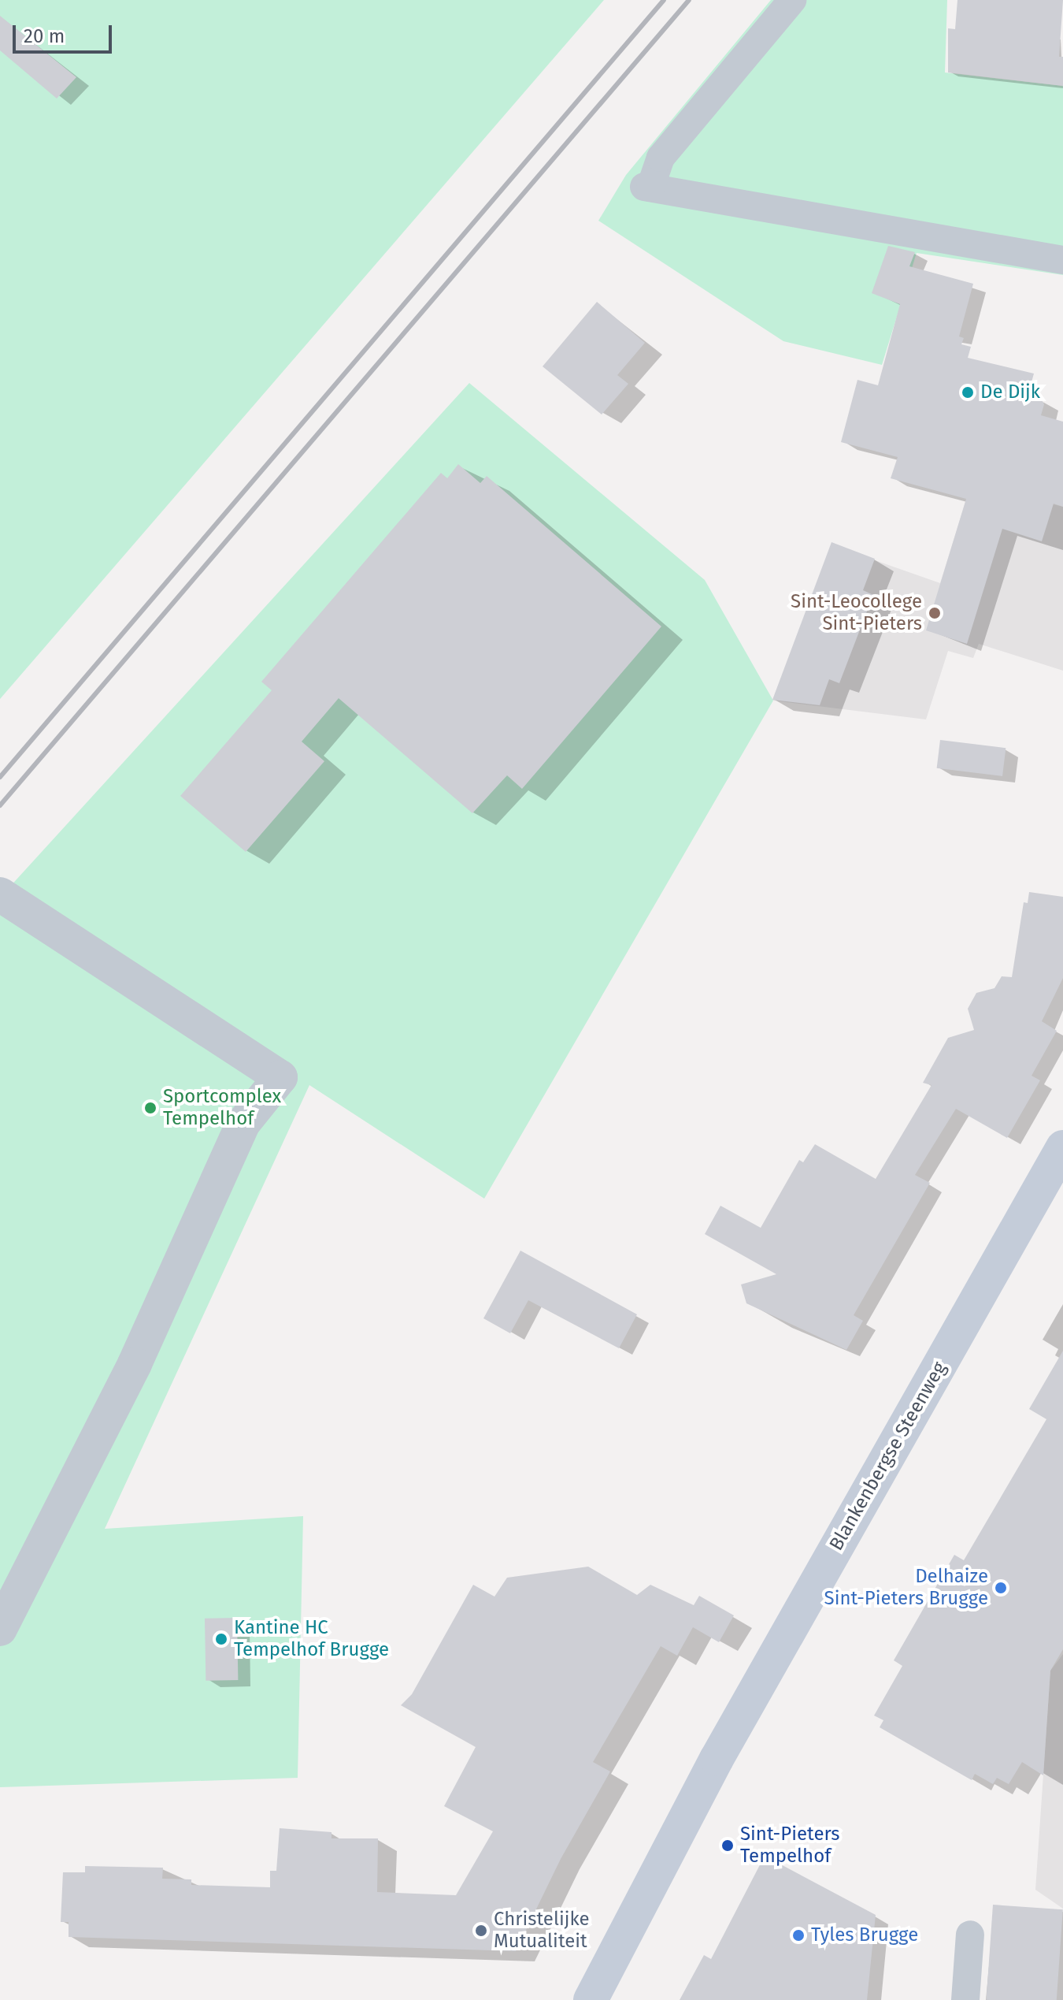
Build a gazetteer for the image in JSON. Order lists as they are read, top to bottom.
{
  "streets": {
    "main road": ["Blankenbergse Steenweg"]
  },
  "places": [
    "De Dijk",
    "Sint-Leocollege Sint-Pieters",
    "Sportcomplex Tempelhof",
    "Delhaize Sint-Pieters Brugge",
    "Kantine HC Tempelhof Brugge",
    "Sint-Pieters Tempelhof",
    "Christelijke Mutualiteit",
    "Tyles Brugge"
  ],
  "scale_bar": "20 m"
}
